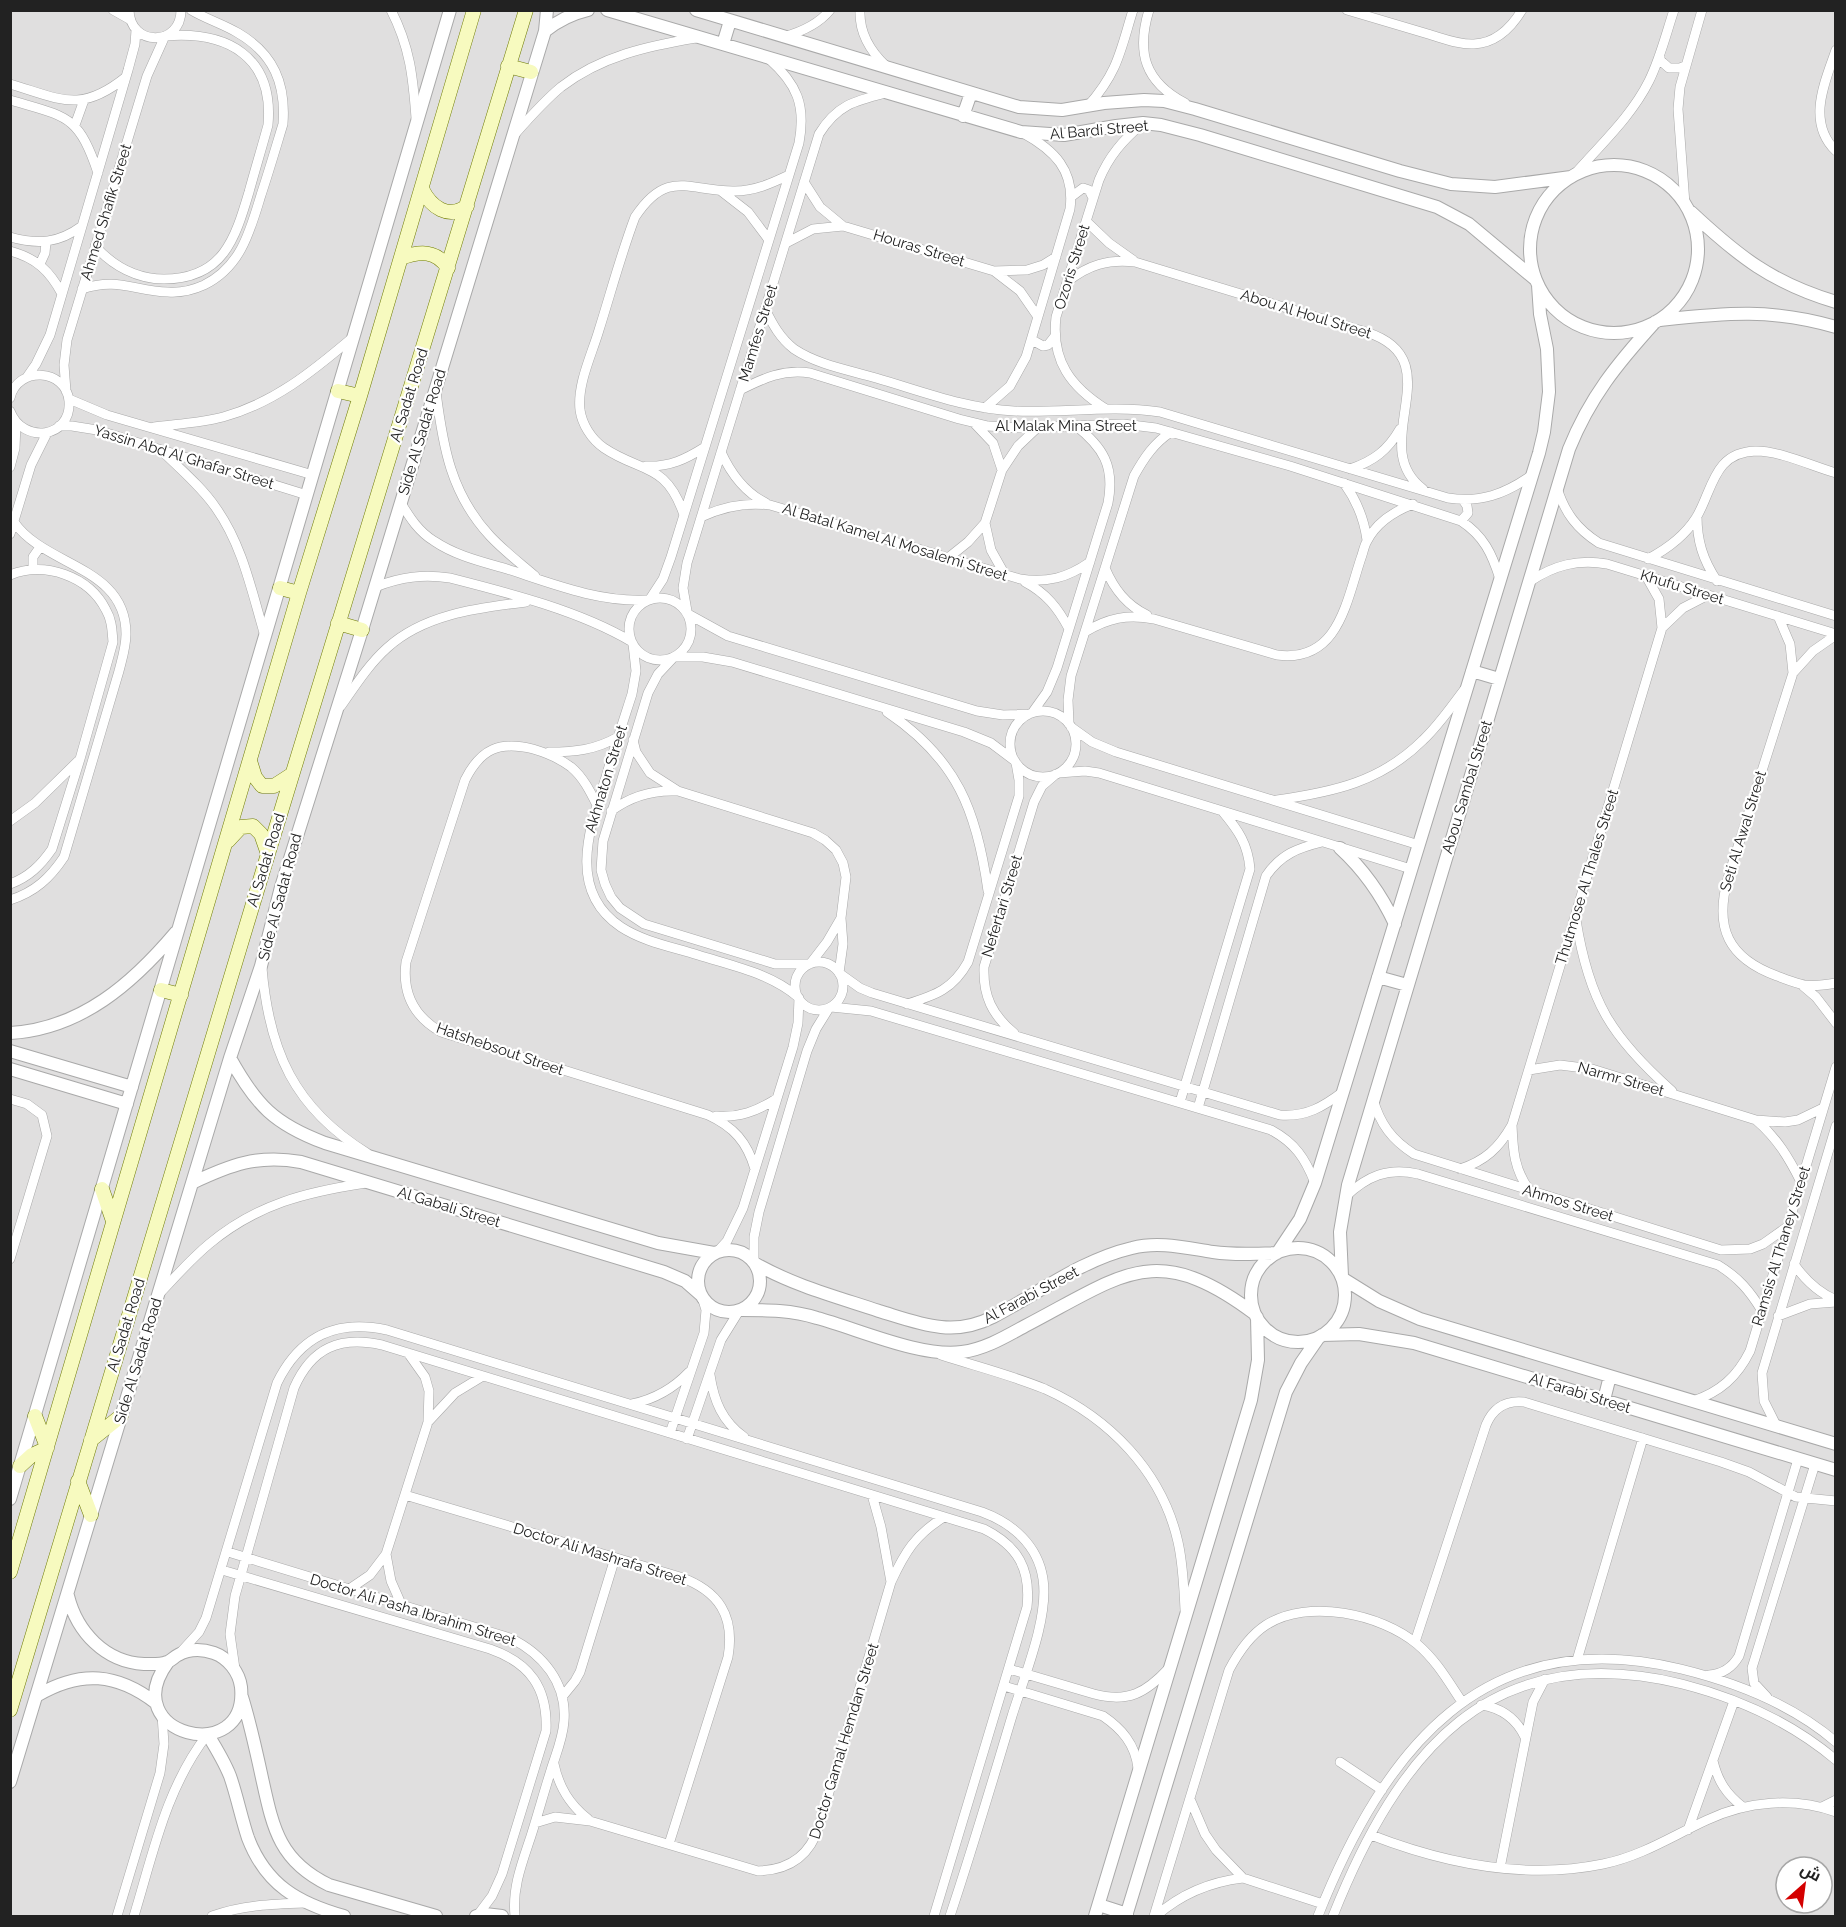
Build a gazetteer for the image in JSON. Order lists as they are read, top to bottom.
{
  "streets": {
    "main road": ["Al Sadat Road"],
    "street": [
      "Al Bardi Street",
      "Ahmed Shafik Street",
      "Houras Street",
      "Ozoris Street",
      "Abou Al Houl Street",
      "Mamfes Street",
      "Al Malak Mina Street",
      "Side Al Sadat Road",
      "Yassin Abd Al Ghafar Street",
      "Al Batal Kamel Al Mosalemi Street",
      "Khufu Street",
      "Akhnaton Street",
      "Abou Sambal Street",
      "Seti Al Awal Street",
      "Thutmose Al Thales Street",
      "Nefertari Street",
      "Hatshebsout Street",
      "Narmr Street",
      "Ahmos Street",
      "Al Gabali Street",
      "Ramsis Al Thaney Street",
      "Al Farabi Street",
      "Doctor Ali Mashrafa Street",
      "Doctor Ali Pasha Ibrahim Street",
      "Doctor Gamal Hemdan Street"
    ]
  },
  "crossings": [
    ["Al Bardi Street", "Ozoris Street"],
    ["Al Bardi Street", "Mamfes Street"],
    ["Al Bardi Street", "Abou Sambal Street"],
    ["Ahmed Shafik Street", "Yassin Abd Al Ghafar Street"],
    ["Houras Street", "Ozoris Street"],
    ["Houras Street", "Mamfes Street"],
    ["Ozoris Street", "Abou Al Houl Street"],
    ["Ozoris Street", "Al Malak Mina Street"],
    ["Abou Al Houl Street", "Al Malak Mina Street"],
    ["Mamfes Street", "Al Malak Mina Street"],
    ["Mamfes Street", "Al Batal Kamel Al Mosalemi Street"],
    ["Mamfes Street", "Akhnaton Street"],
    ["Al Malak Mina Street", "Al Batal Kamel Al Mosalemi Street"],
    ["Al Malak Mina Street", "Abou Sambal Street"],
    ["Side Al Sadat Road", "Al Gabali Street"],
    ["Khufu Street", "Abou Sambal Street"],
    ["Khufu Street", "Seti Al Awal Street"],
    ["Khufu Street", "Thutmose Al Thales Street"],
    ["Akhnaton Street", "Hatshebsout Street"],
    ["Abou Sambal Street", "Ahmos Street"],
    ["Abou Sambal Street", "Al Farabi Street"],
    ["Thutmose Al Thales Street", "Narmr Street"],
    ["Thutmose Al Thales Street", "Ahmos Street"],
    ["Narmr Street", "Ramsis Al Thaney Street"],
    ["Ahmos Street", "Ramsis Al Thaney Street"],
    ["Al Gabali Street", "Al Farabi Street"],
    ["Ramsis Al Thaney Street", "Al Farabi Street"],
    ["Doctor Ali Mashrafa Street", "Doctor Gamal Hemdan Street"],
    ["Doctor Ali Pasha Ibrahim Street", "Doctor Gamal Hemdan Street"]
  ],
  "north": "top right"
}
